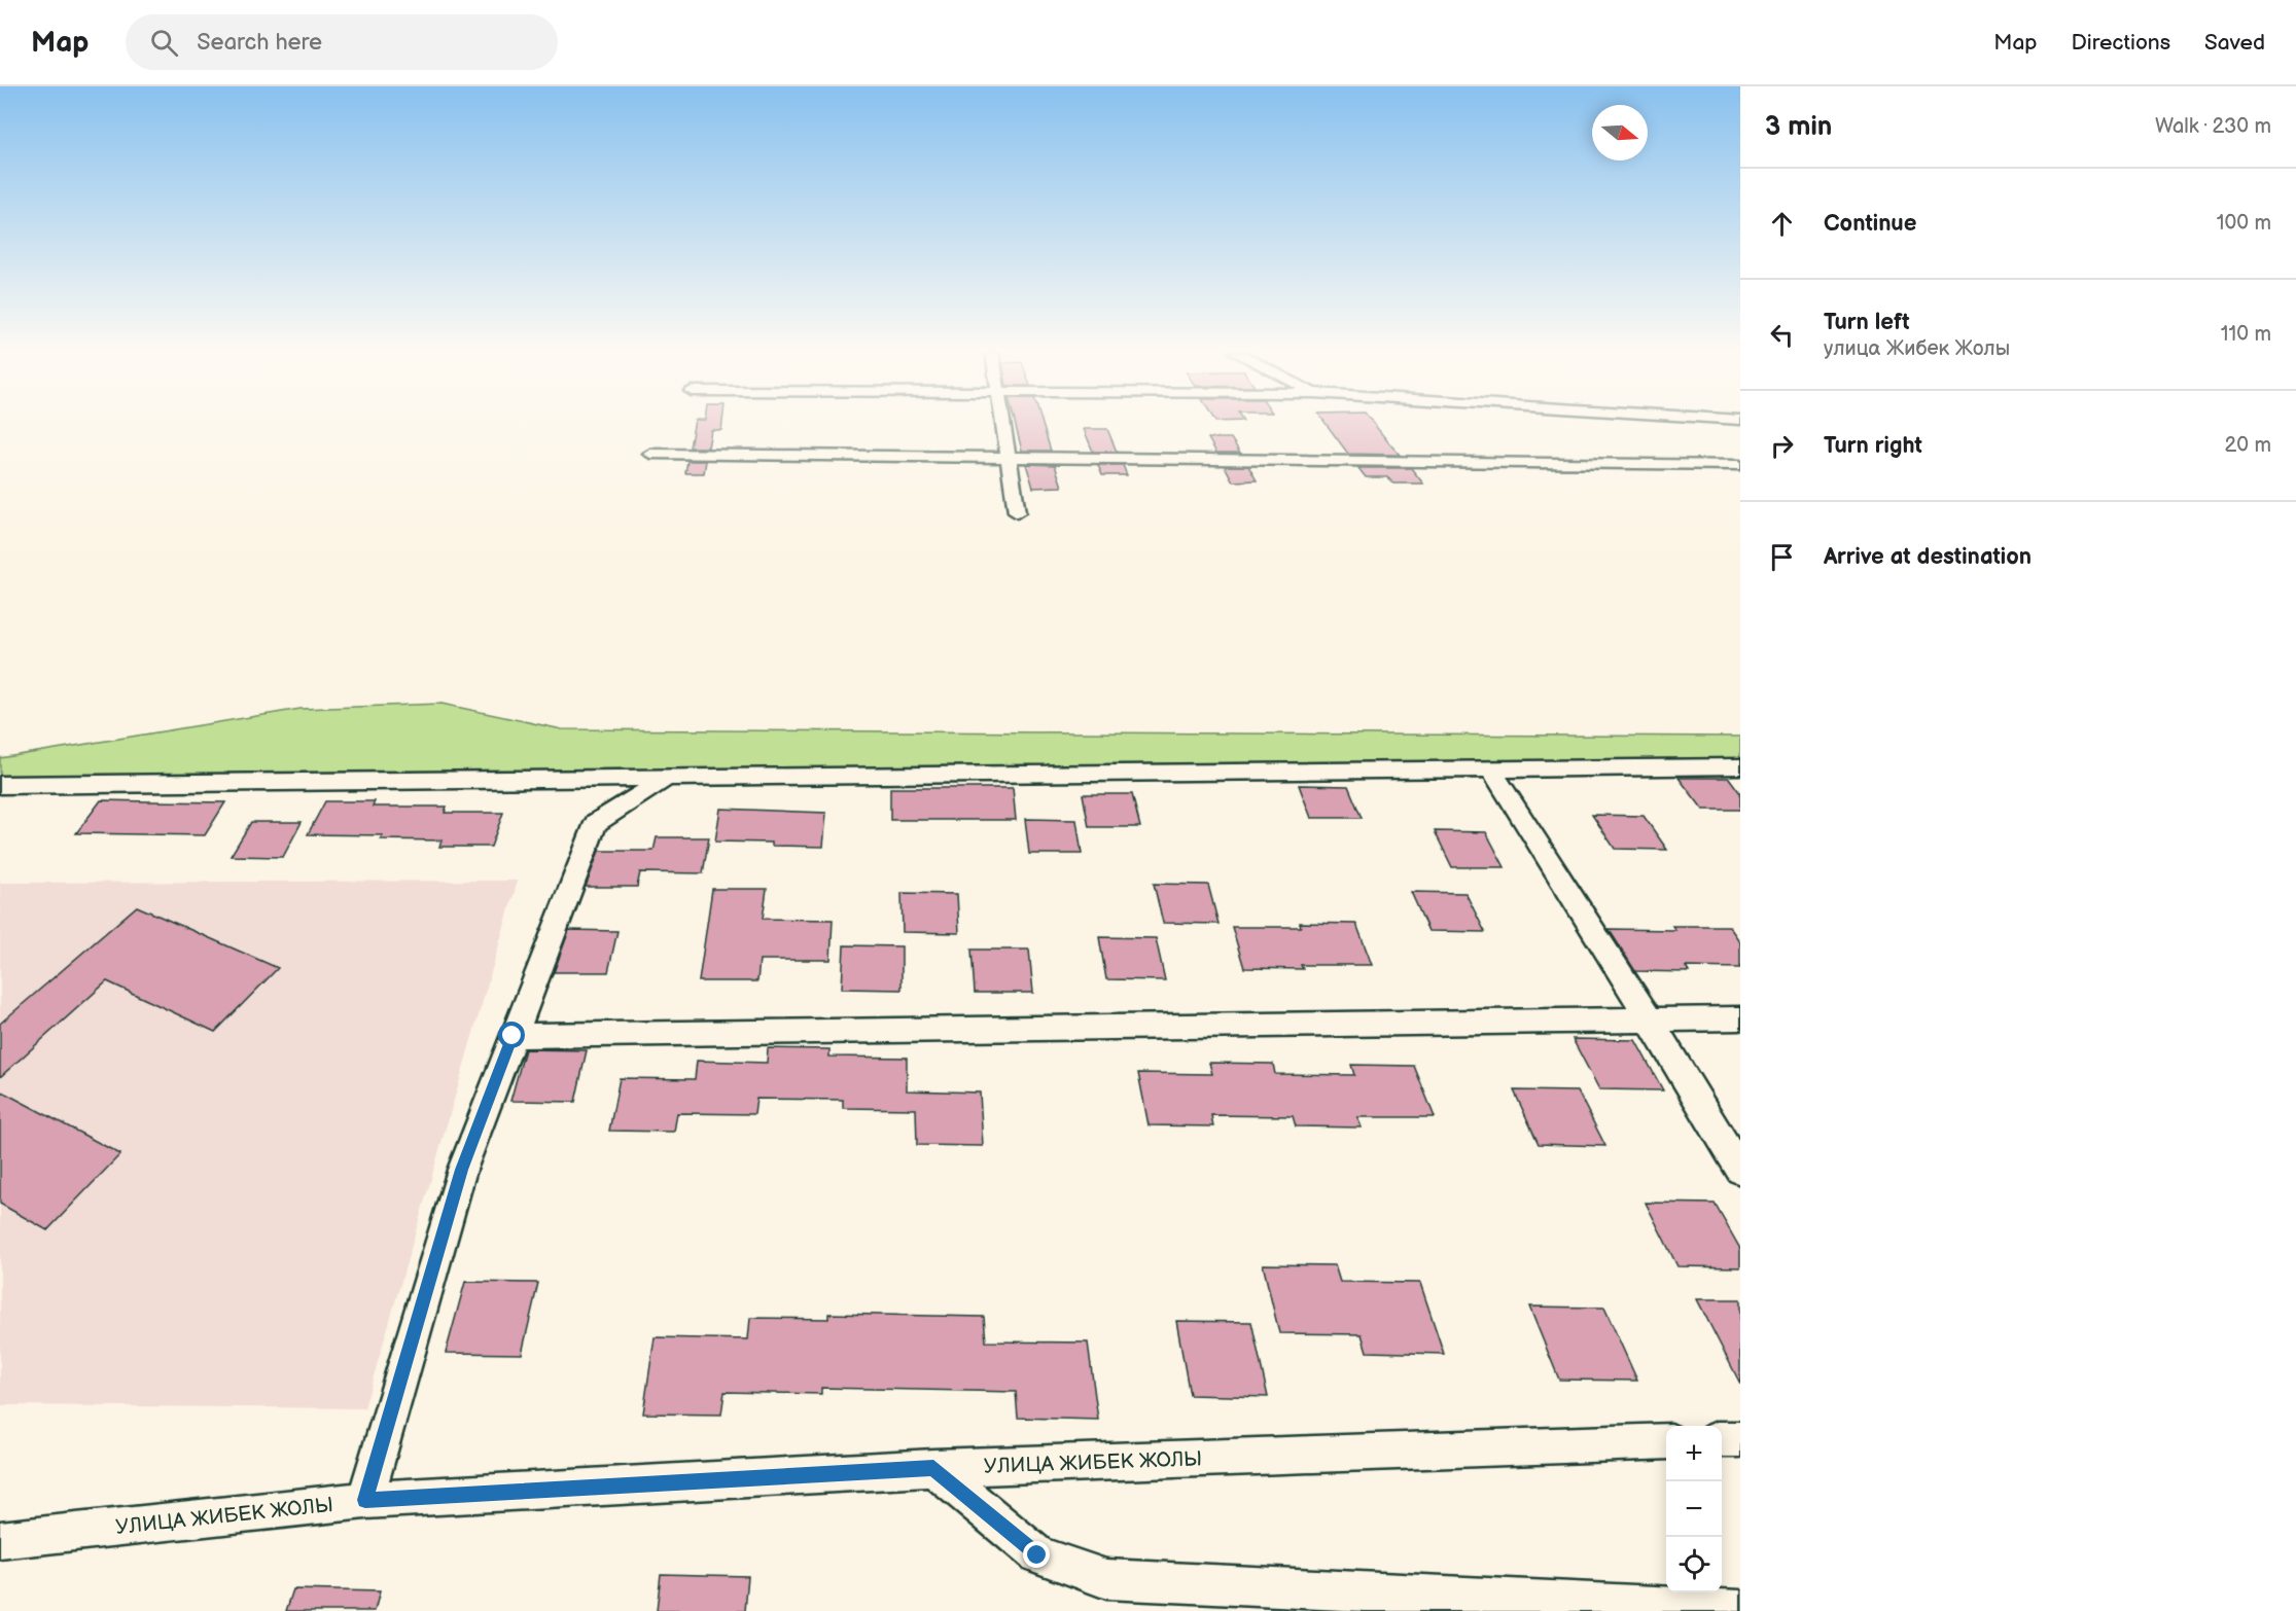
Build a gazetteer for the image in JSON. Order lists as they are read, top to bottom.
{
  "streets": {
    "street": ["УЛИЦА ЖИБЕК ЖОЛЫ"]
  },
  "north": "right",
  "page": {
    "header": "Map",
    "search": "Search here",
    "nav": ["Map", "Directions", "Saved"],
    "heading": ["3 min", "Walk · 230 m"],
    "list": [
      ["Continue", "100 m"],
      ["Turn left", "улица Жибек Жолы", "110 m"],
      ["Turn right", "20 m"],
      "Arrive at destination"
    ],
    "map_buttons": ["+", "−"]
  }
}
